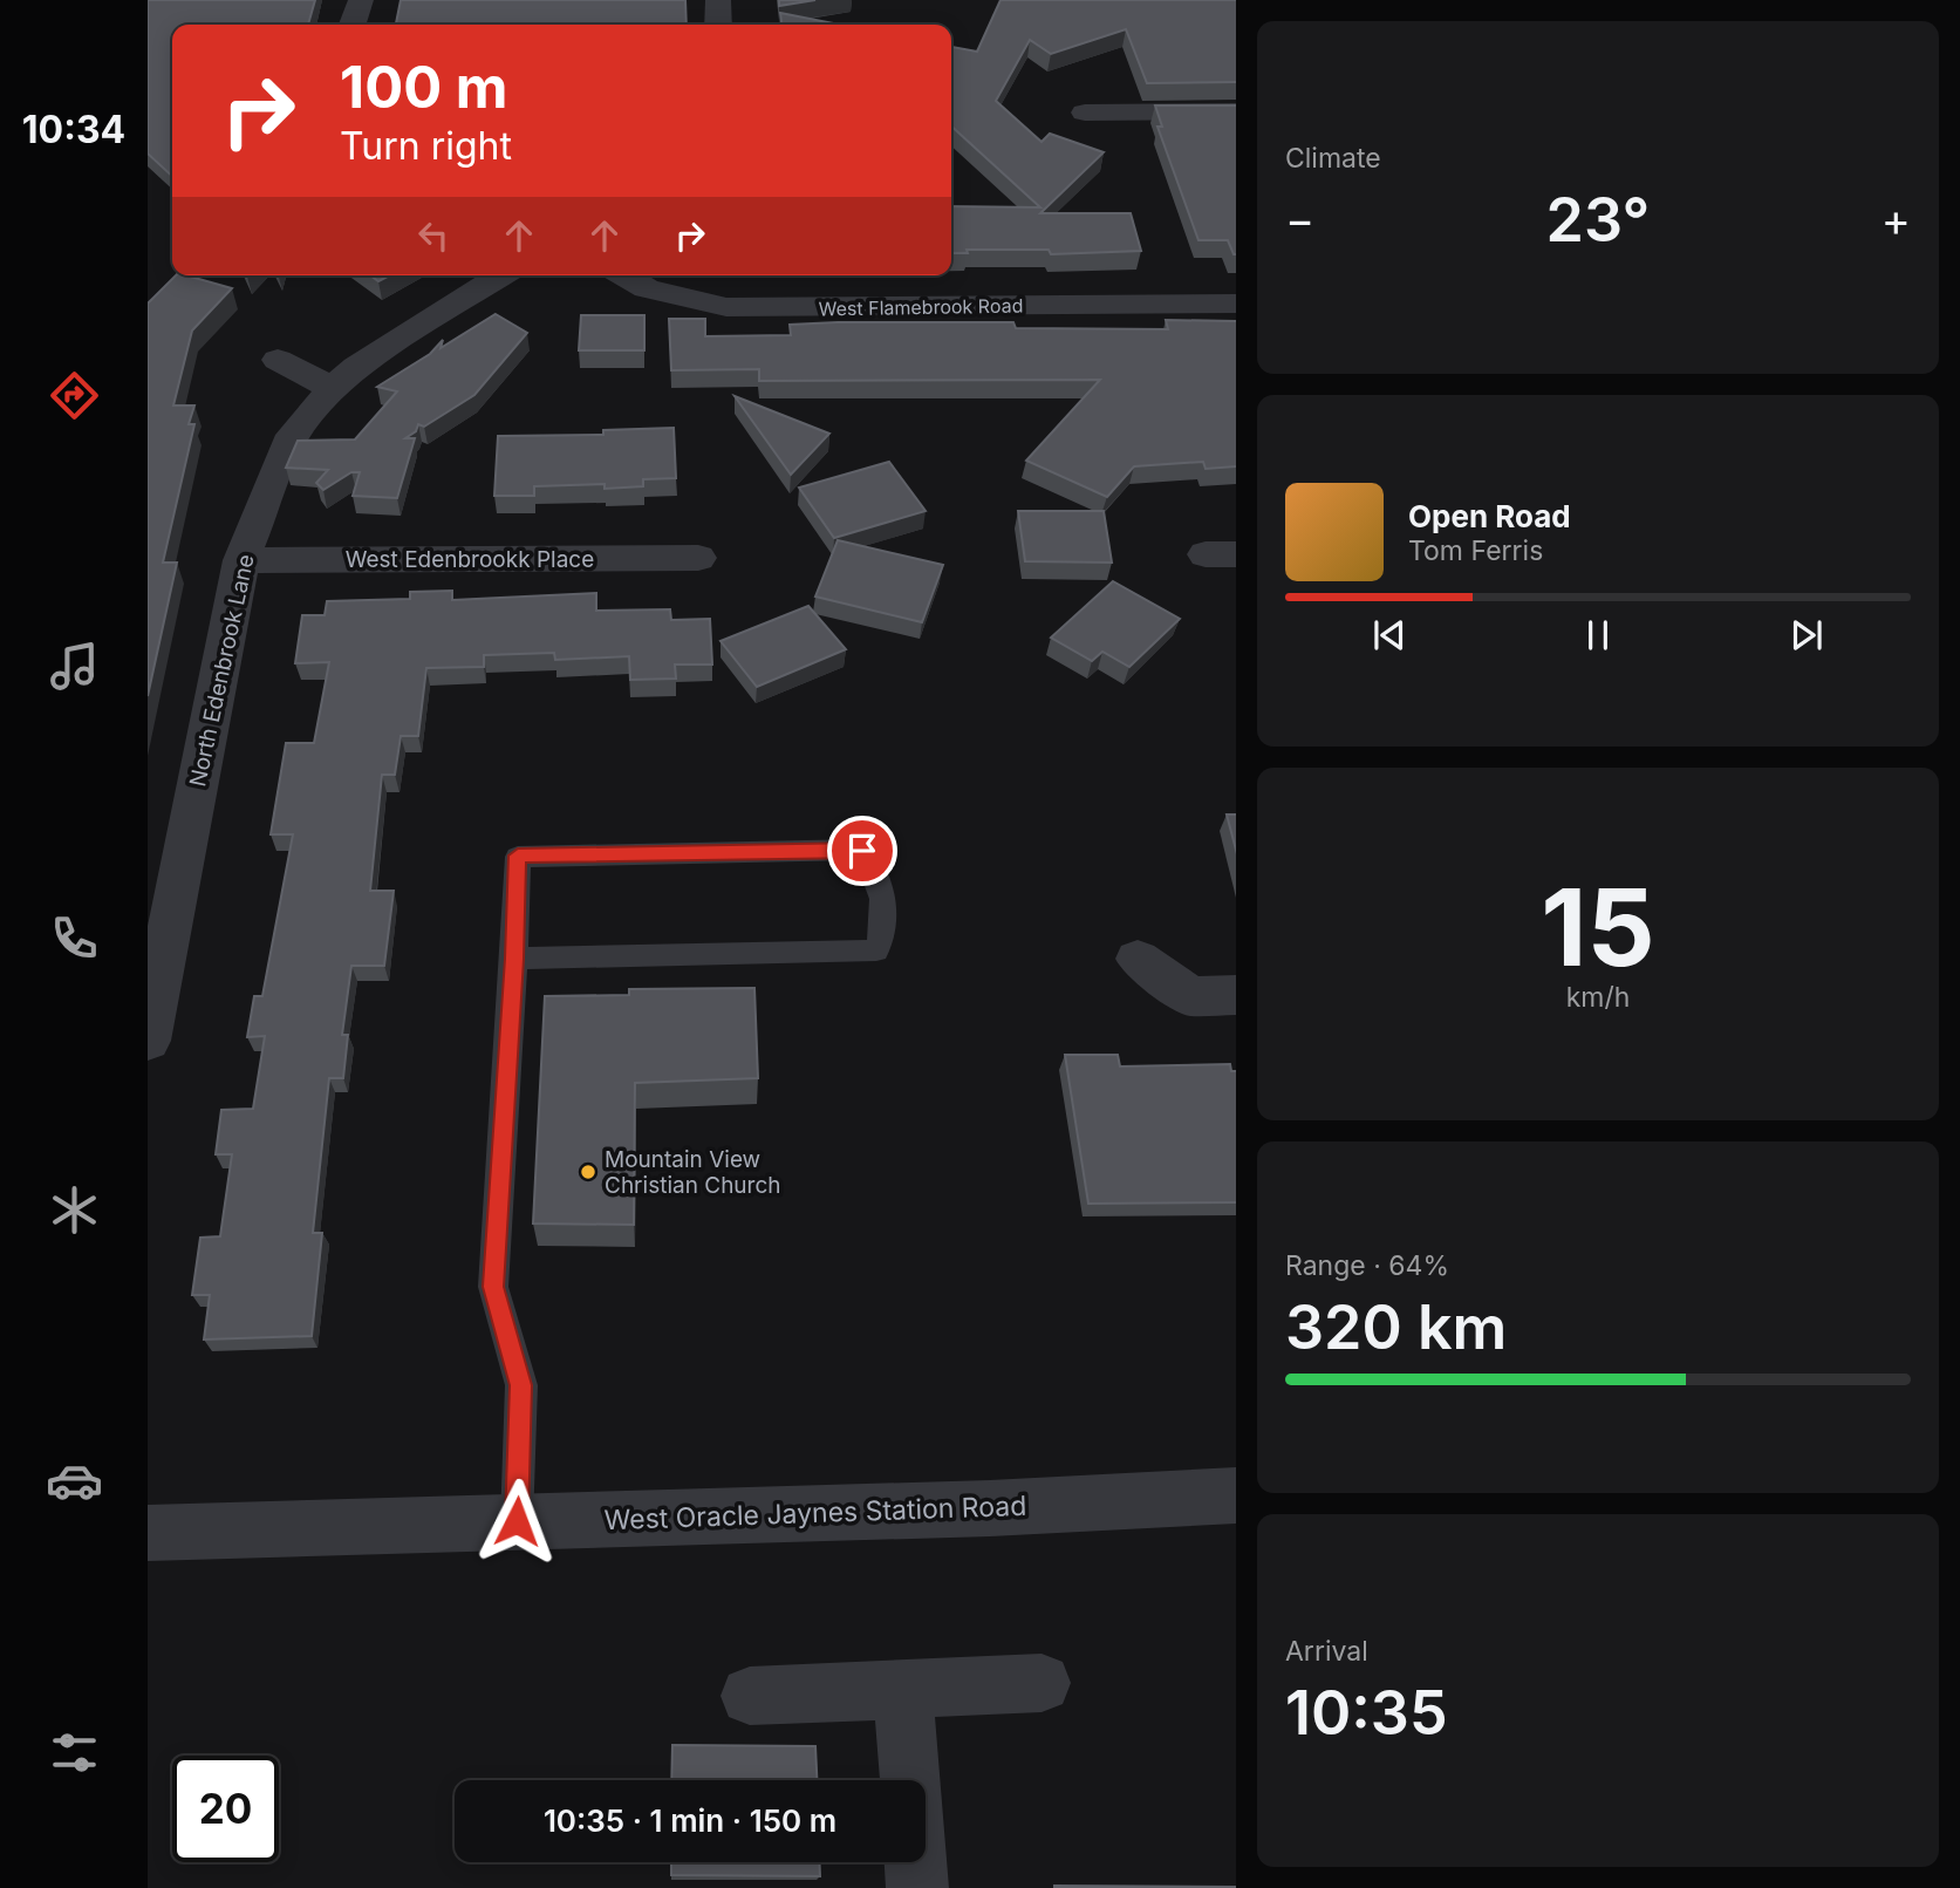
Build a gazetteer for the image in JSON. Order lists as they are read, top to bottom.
{
  "streets": {
    "street": [
      "West Flamebrook Road",
      "West Edenbrookk Place",
      "North Edenbrook Lane",
      "West Oracle Jaynes Station Road"
    ]
  },
  "crossings": [
    ["West Edenbrookk Place", "North Edenbrook Lane"]
  ],
  "places": ["Mountain View Christian Church"],
  "page": {
    "tabs": "10:34",
    "tile": [
      "Climate",
      ["15", "km/h"],
      ["Range · 64%", "320 km"],
      ["Arrival", "10:35"]
    ],
    "turn": ["100 m", "Turn right"],
    "heat": ["−", "23°", "+"],
    "song": ["Open Road", "Tom Ferris"],
    "limit": "20",
    "trip": "10:35 · 1 min · 150 m"
  }
}
